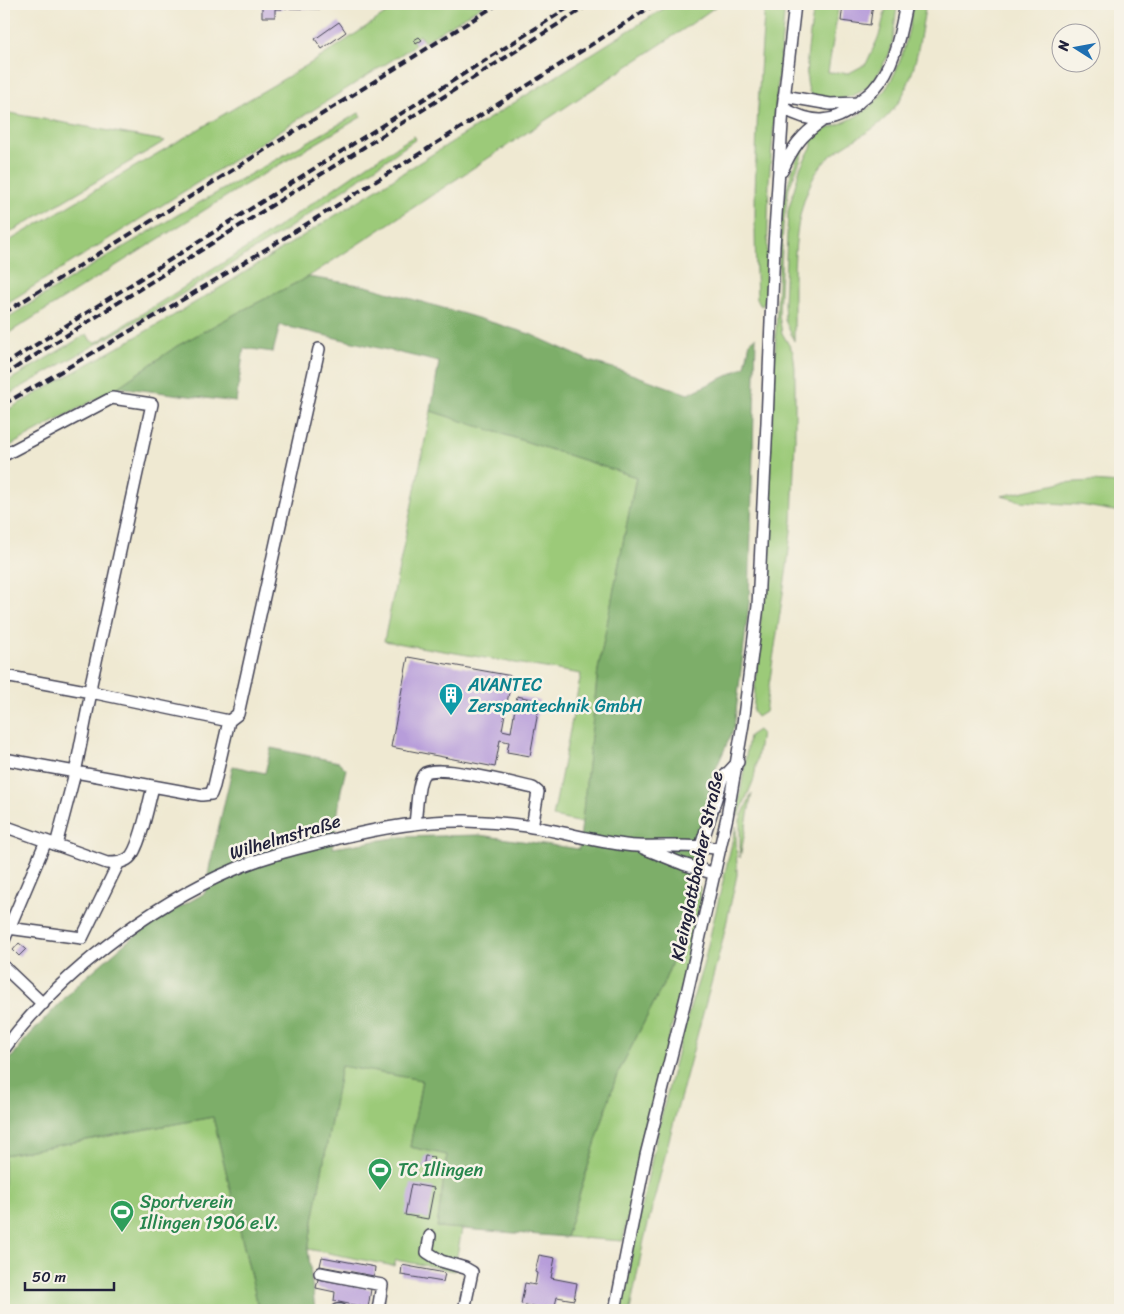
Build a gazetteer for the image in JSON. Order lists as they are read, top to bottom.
{
  "streets": {
    "street": ["Wilhelmstraße", "Kleinglattbacher Straße"]
  },
  "crossings": [
    ["Wilhelmstraße", "Kleinglattbacher Straße"]
  ],
  "places": {
    "building": ["AVANTEC Zerspantechnik GmbH"],
    "sports": ["TC Illingen", "Sportverein Illingen 1906 e.V."]
  },
  "scale_bar": "50 m",
  "north": "left"
}
